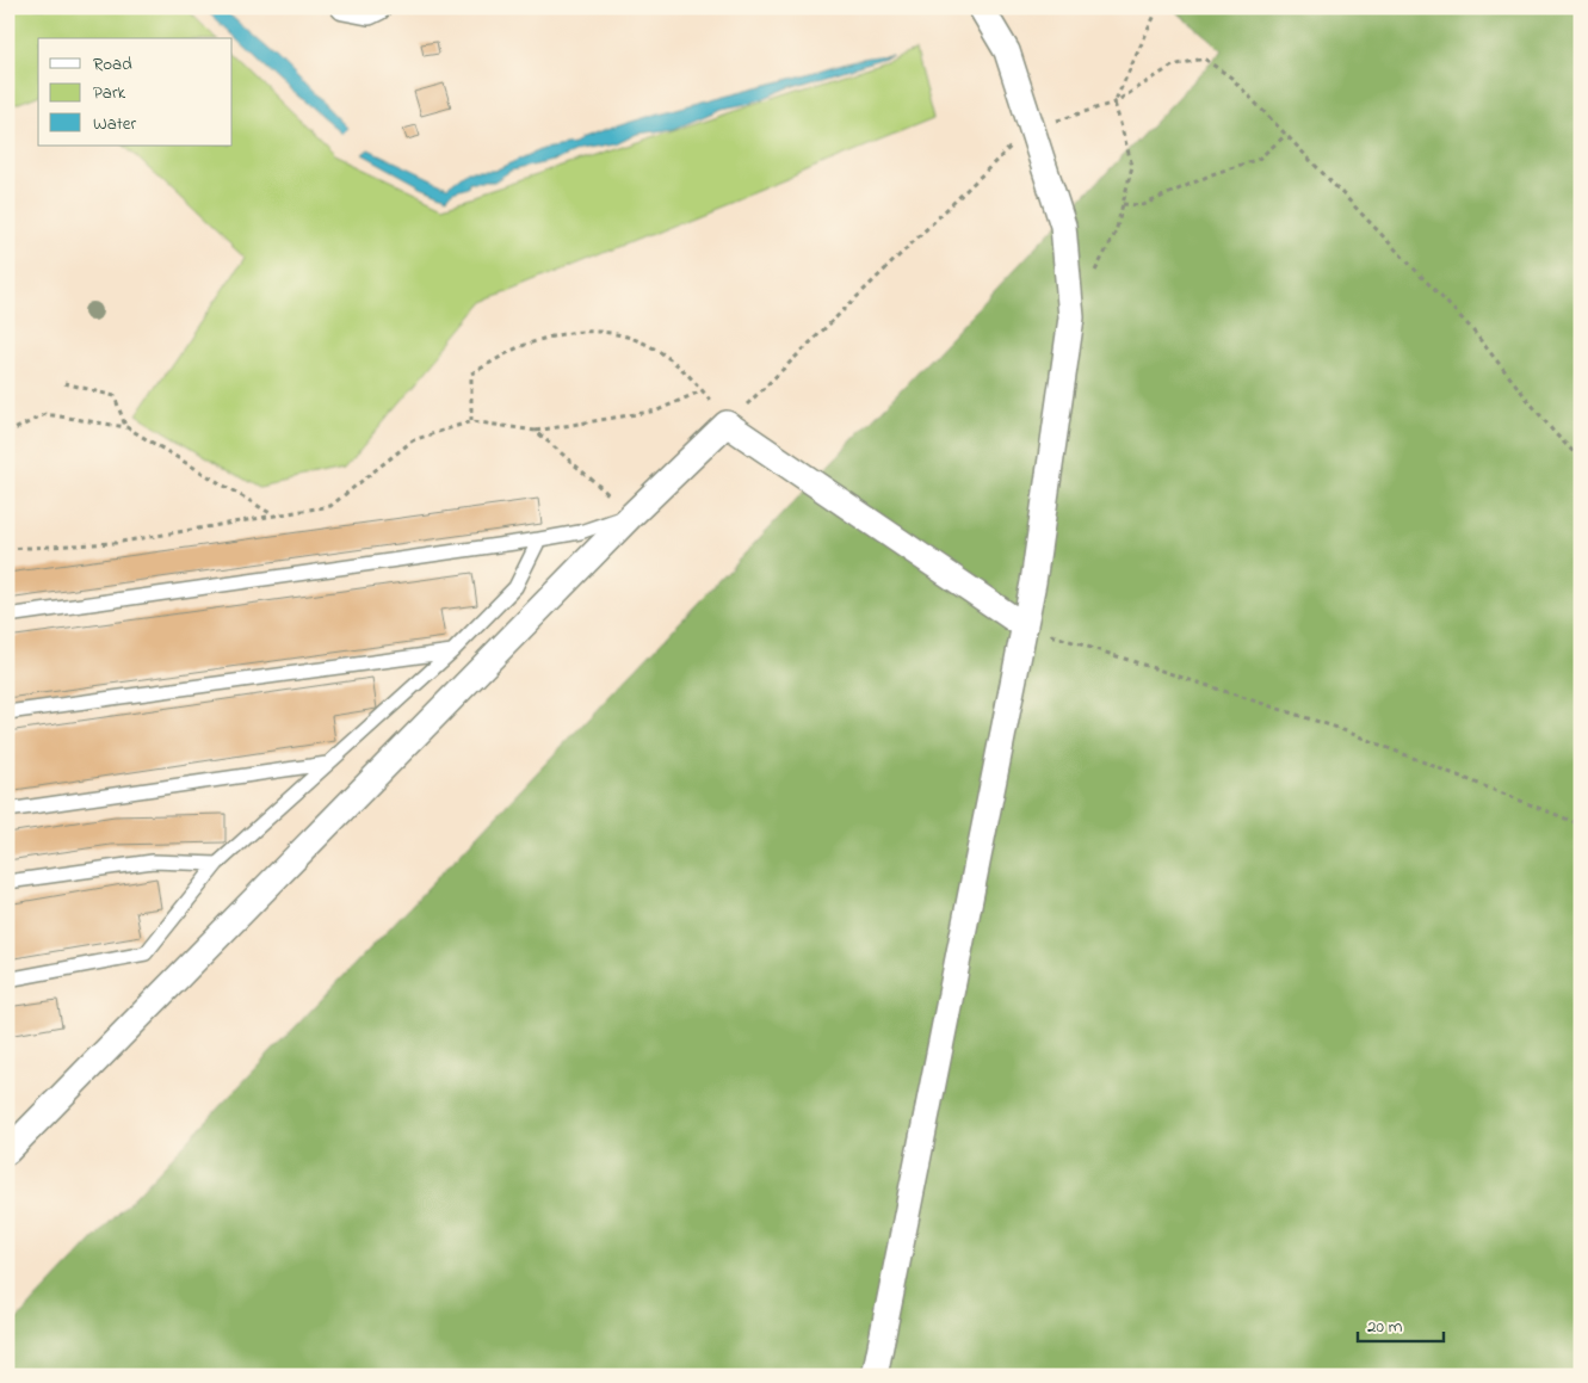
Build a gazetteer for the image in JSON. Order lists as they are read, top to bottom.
{
  "legend": ["Road", "Park", "Water"],
  "scale_bar": "20 m"
}
